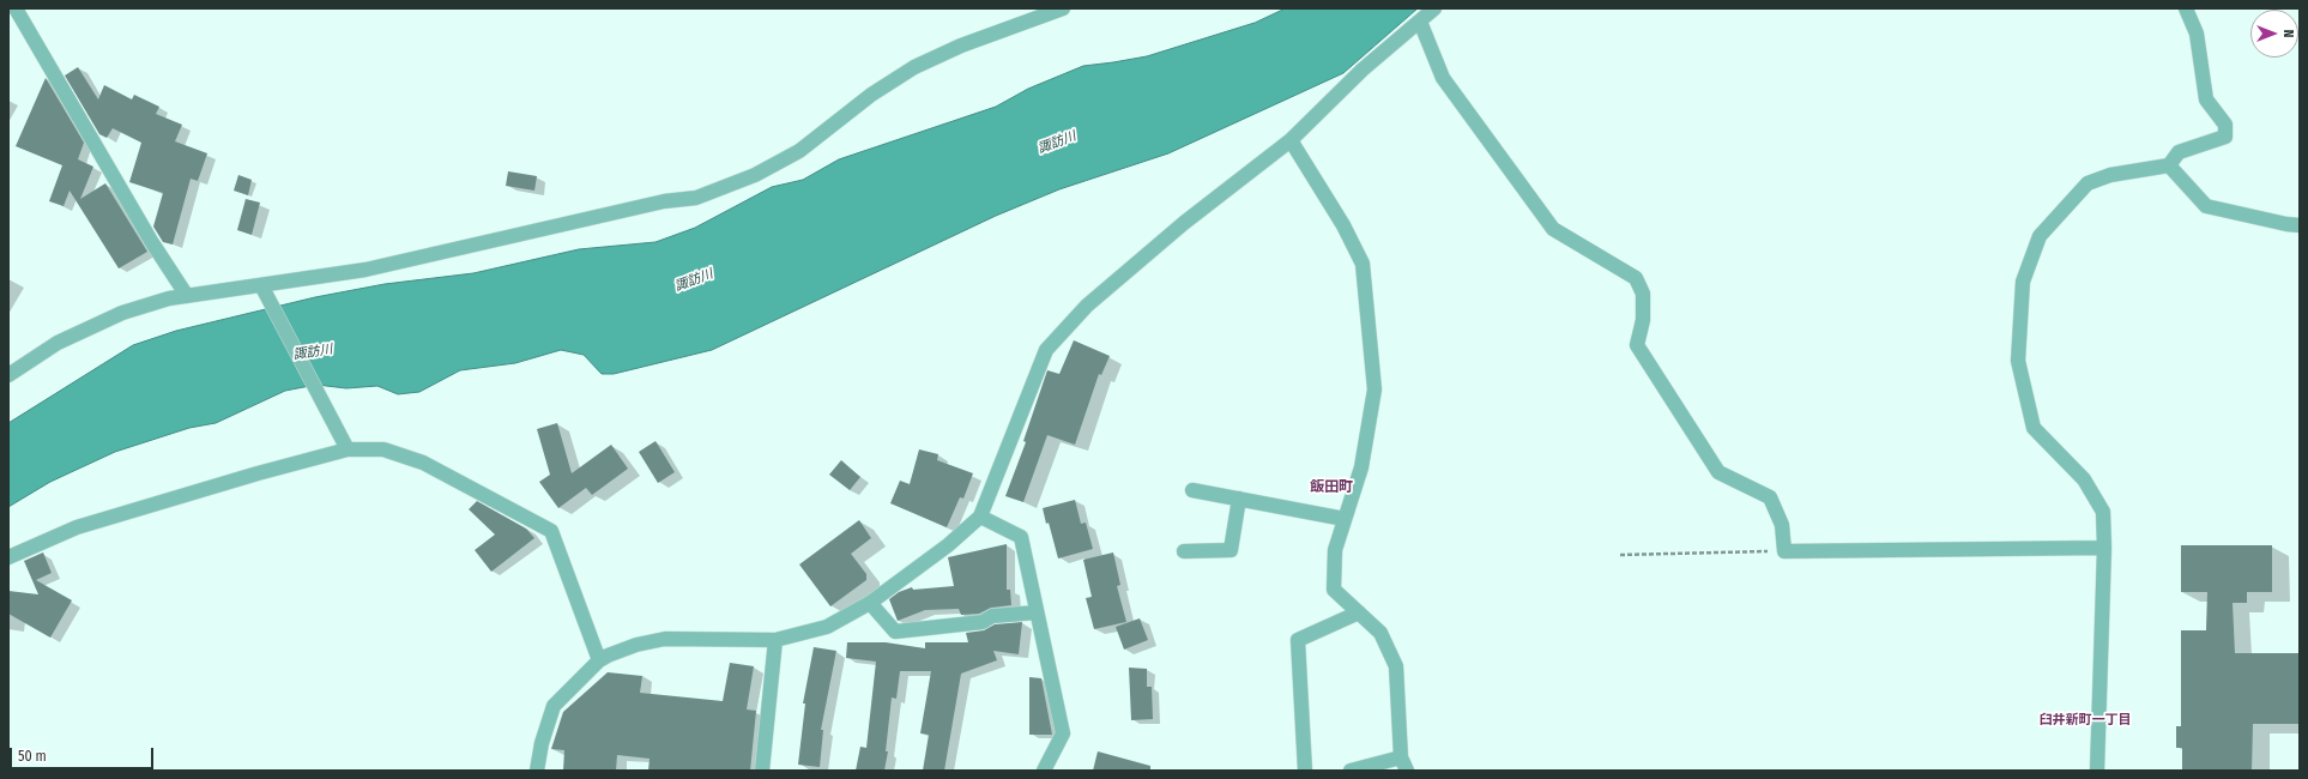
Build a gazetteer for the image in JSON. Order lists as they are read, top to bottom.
{
  "districts": ["飯田町", "臼井新町一丁目"],
  "water": ["諏訪川"],
  "scale_bar": "50 m",
  "north": "right"
}
